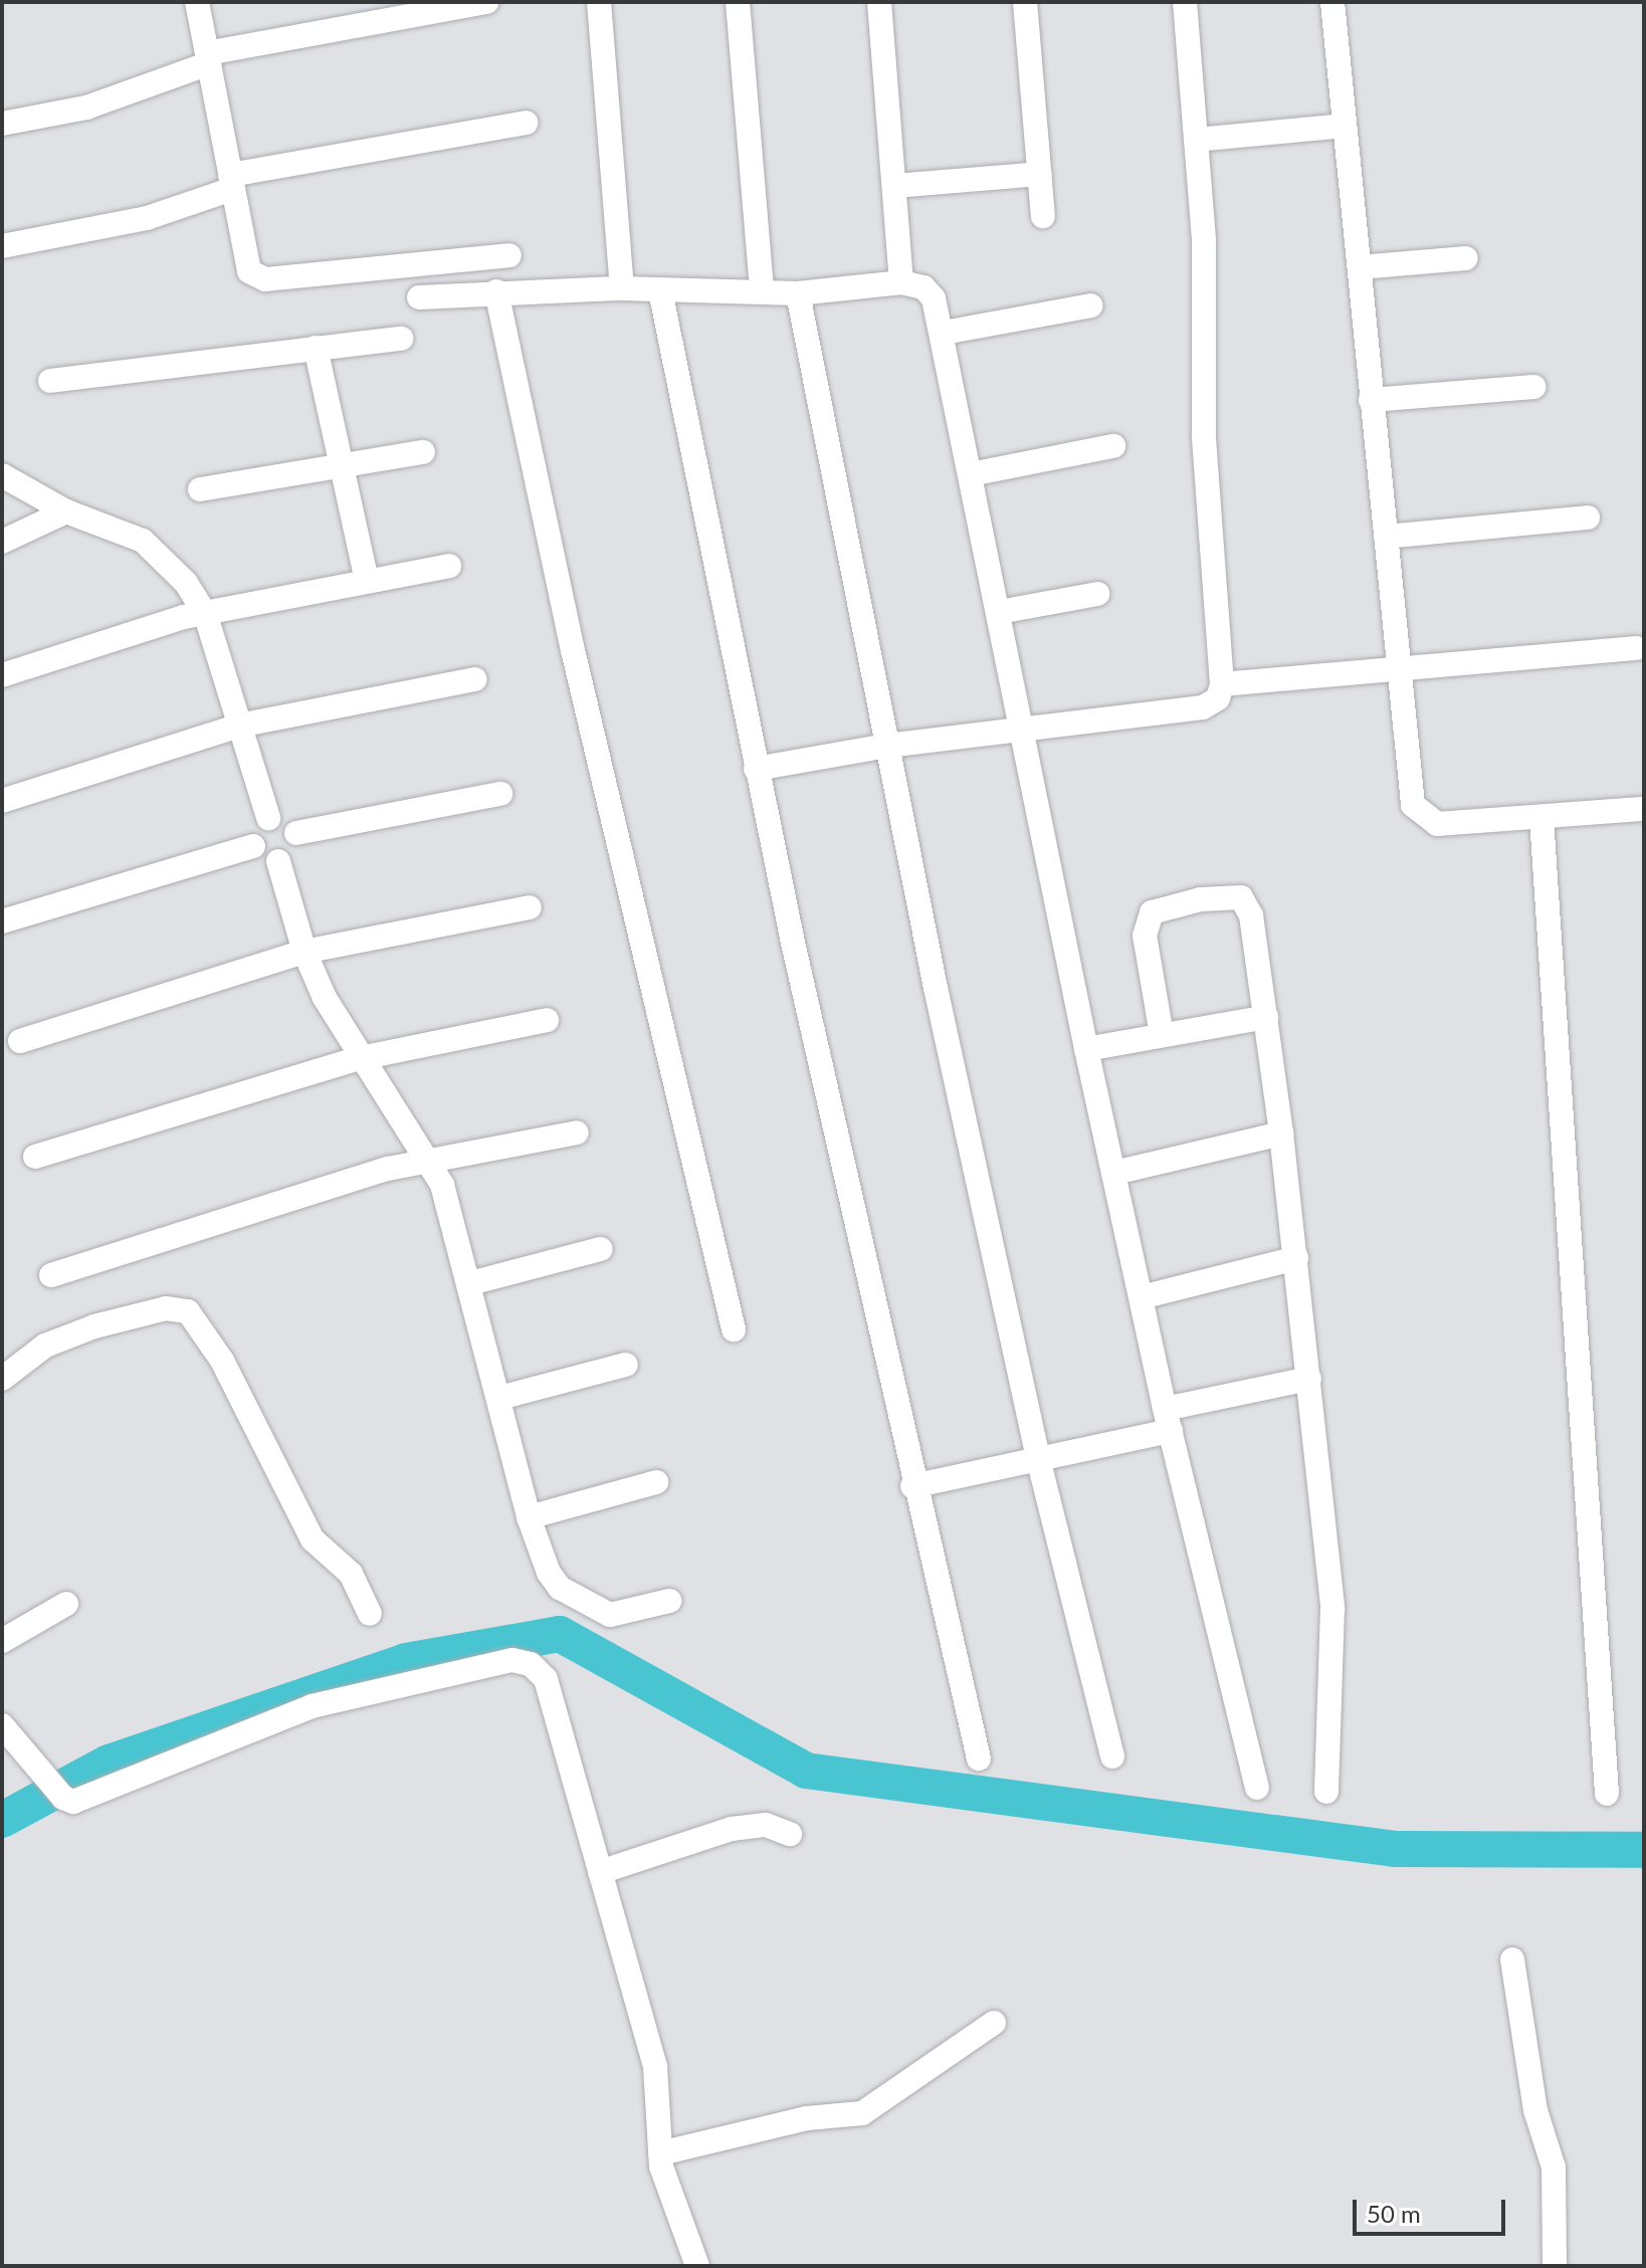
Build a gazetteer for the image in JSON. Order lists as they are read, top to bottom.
{
  "scale_bar": "50 m"
}
